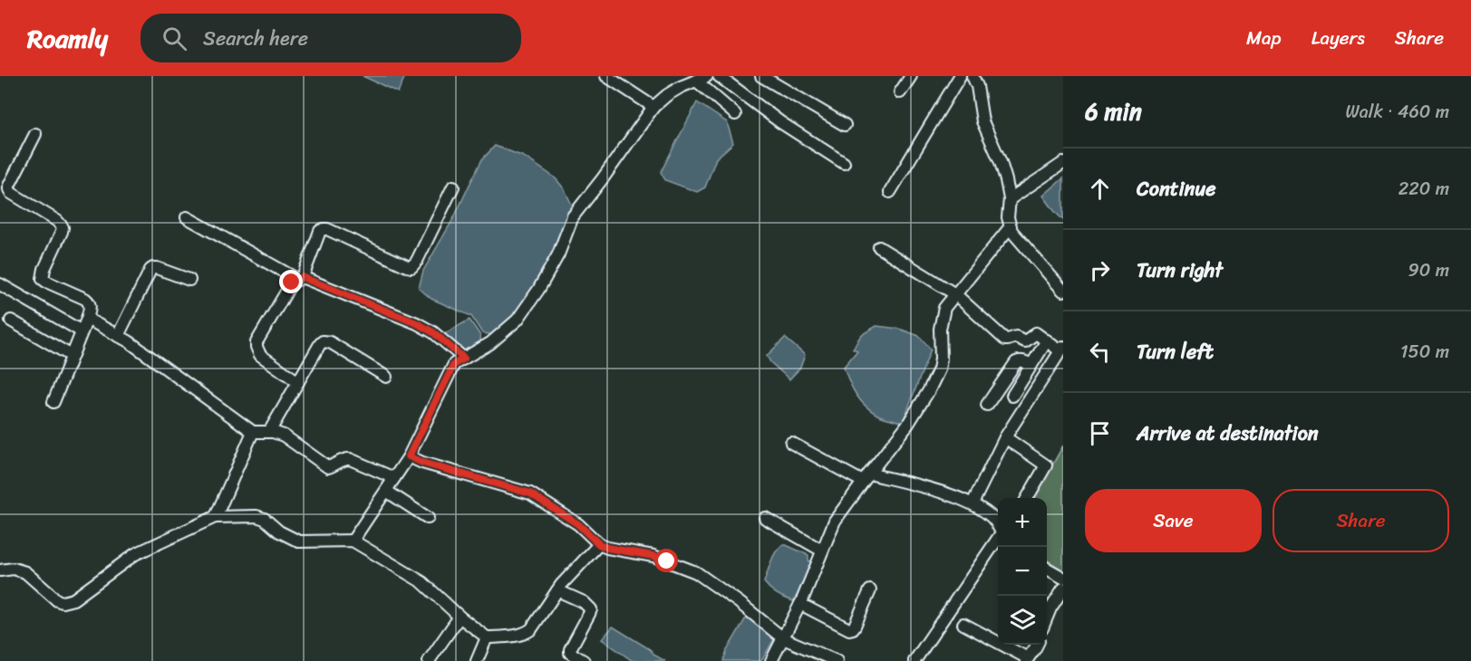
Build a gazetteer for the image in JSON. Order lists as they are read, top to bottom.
{
  "page": {
    "header": "Roamly",
    "search": "Search here",
    "nav": ["Map", "Layers", "Share"],
    "heading": ["6 min", "Walk · 460 m"],
    "list": [
      ["Continue", "220 m"],
      ["Turn right", "90 m"],
      ["Turn left", "150 m"],
      "Arrive at destination"
    ],
    "buttons": ["Save", "Share"],
    "map_buttons": ["+", "−"]
  }
}
